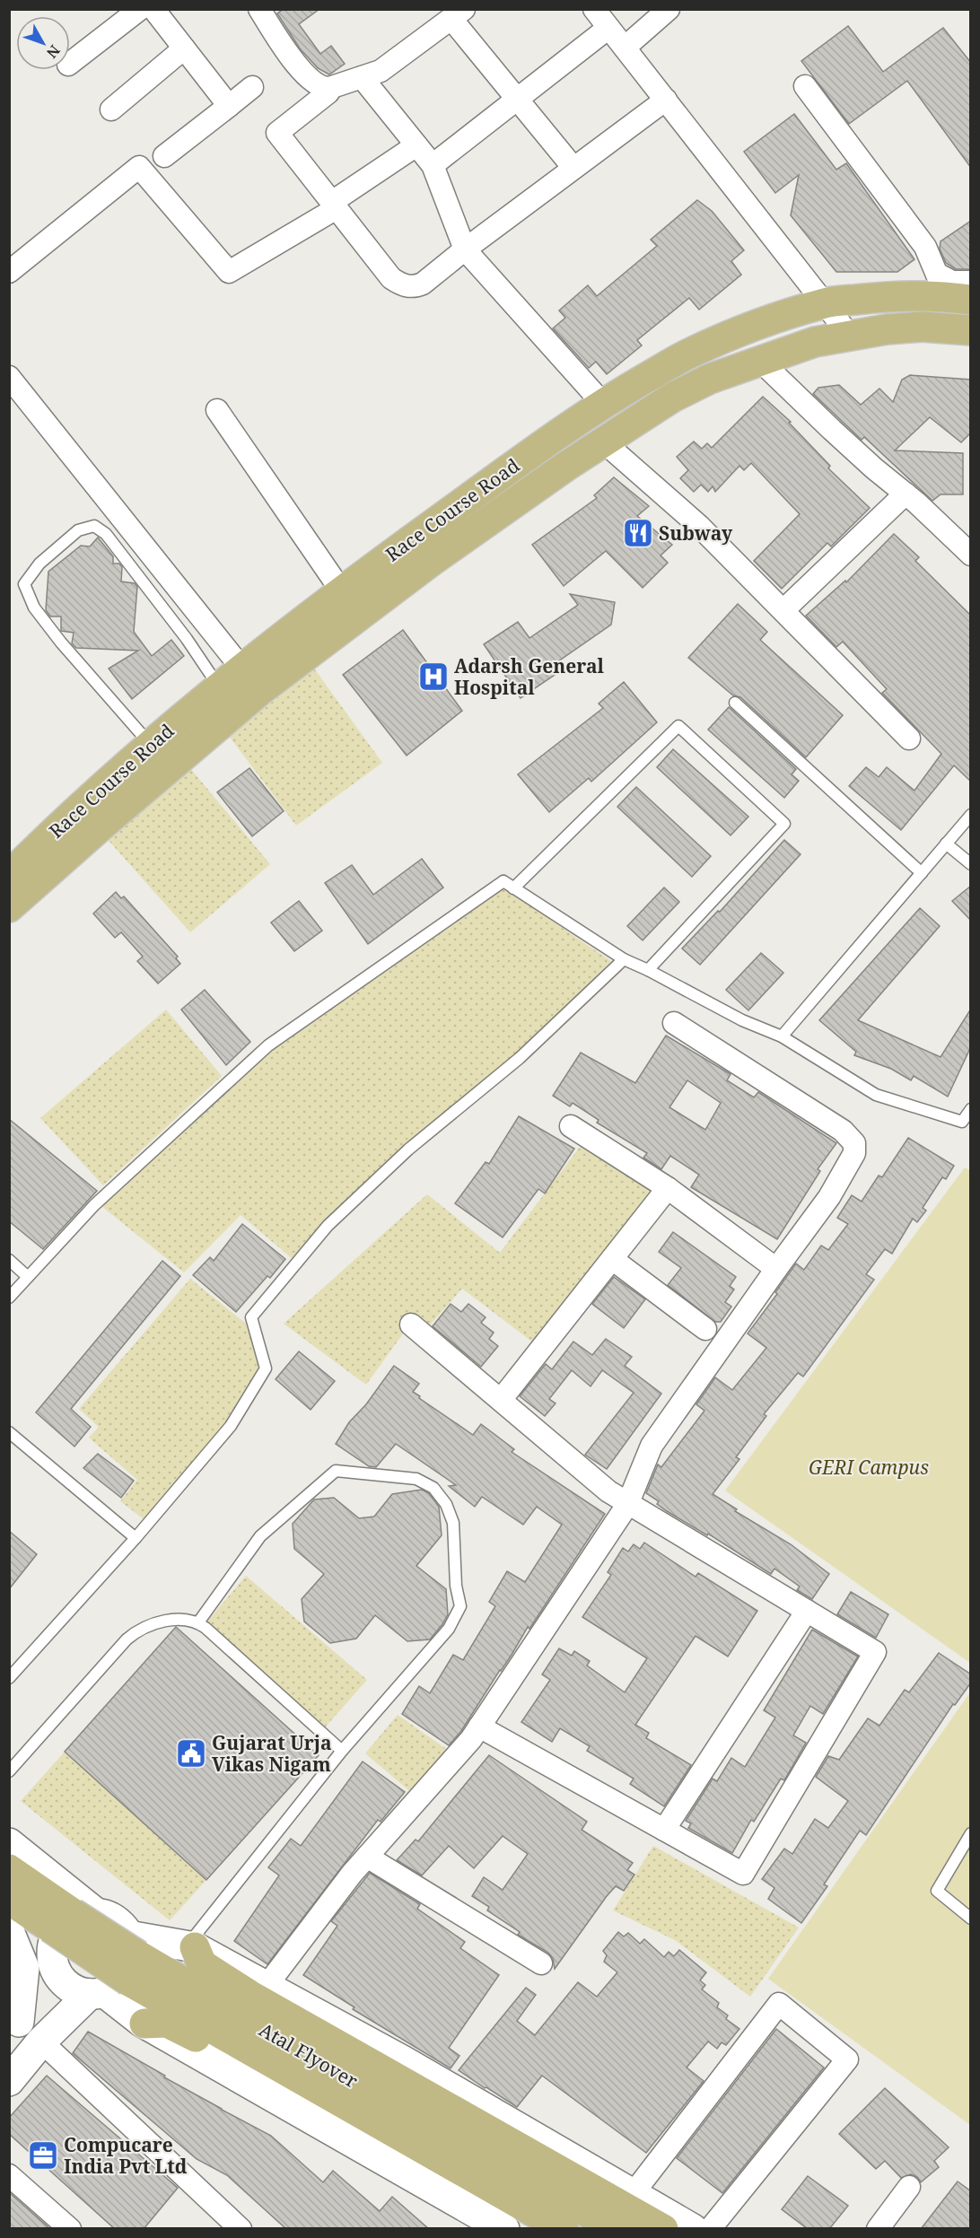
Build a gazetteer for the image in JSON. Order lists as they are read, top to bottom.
{
  "streets": {
    "main road": ["Race Course Road", "Atal Flyover"]
  },
  "parks": ["GERI Campus"],
  "places": {
    "restaurant": ["Subway"],
    "hospital": ["Adarsh General Hospital"],
    "public building": ["Gujarat Urja Vikas Nigam"],
    "office": ["Compucare India Pvt Ltd"]
  },
  "north": "bottom right"
}
